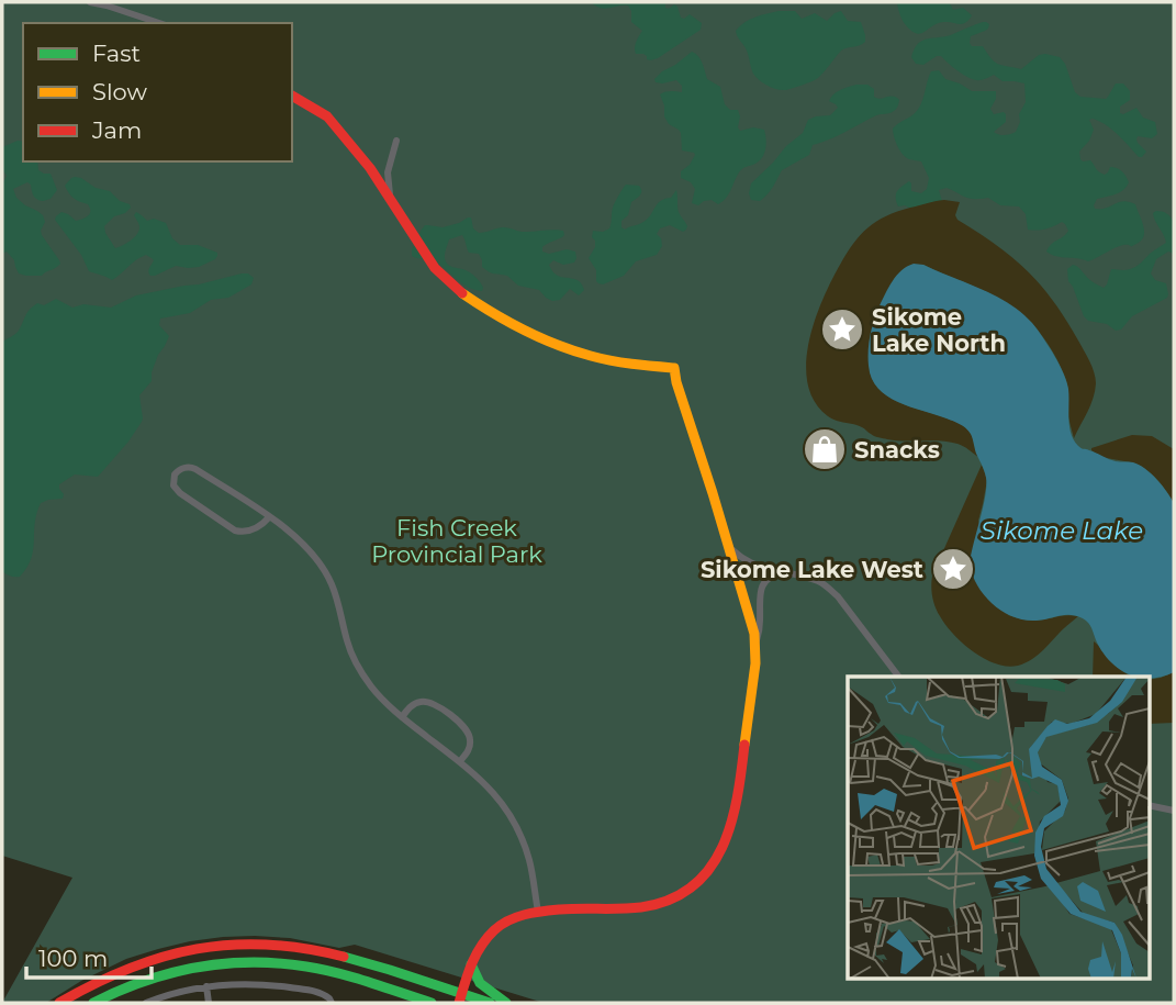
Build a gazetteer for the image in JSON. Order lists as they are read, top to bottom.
{
  "water": ["Sikome Lake"],
  "parks": ["Fish Creek Provincial Park"],
  "places": {
    "place": ["Sikome Lake North", "Sikome Lake West"],
    "shop": ["Snacks"]
  },
  "legend": ["Fast", "Slow", "Jam"],
  "scale_bar": "100 m"
}
